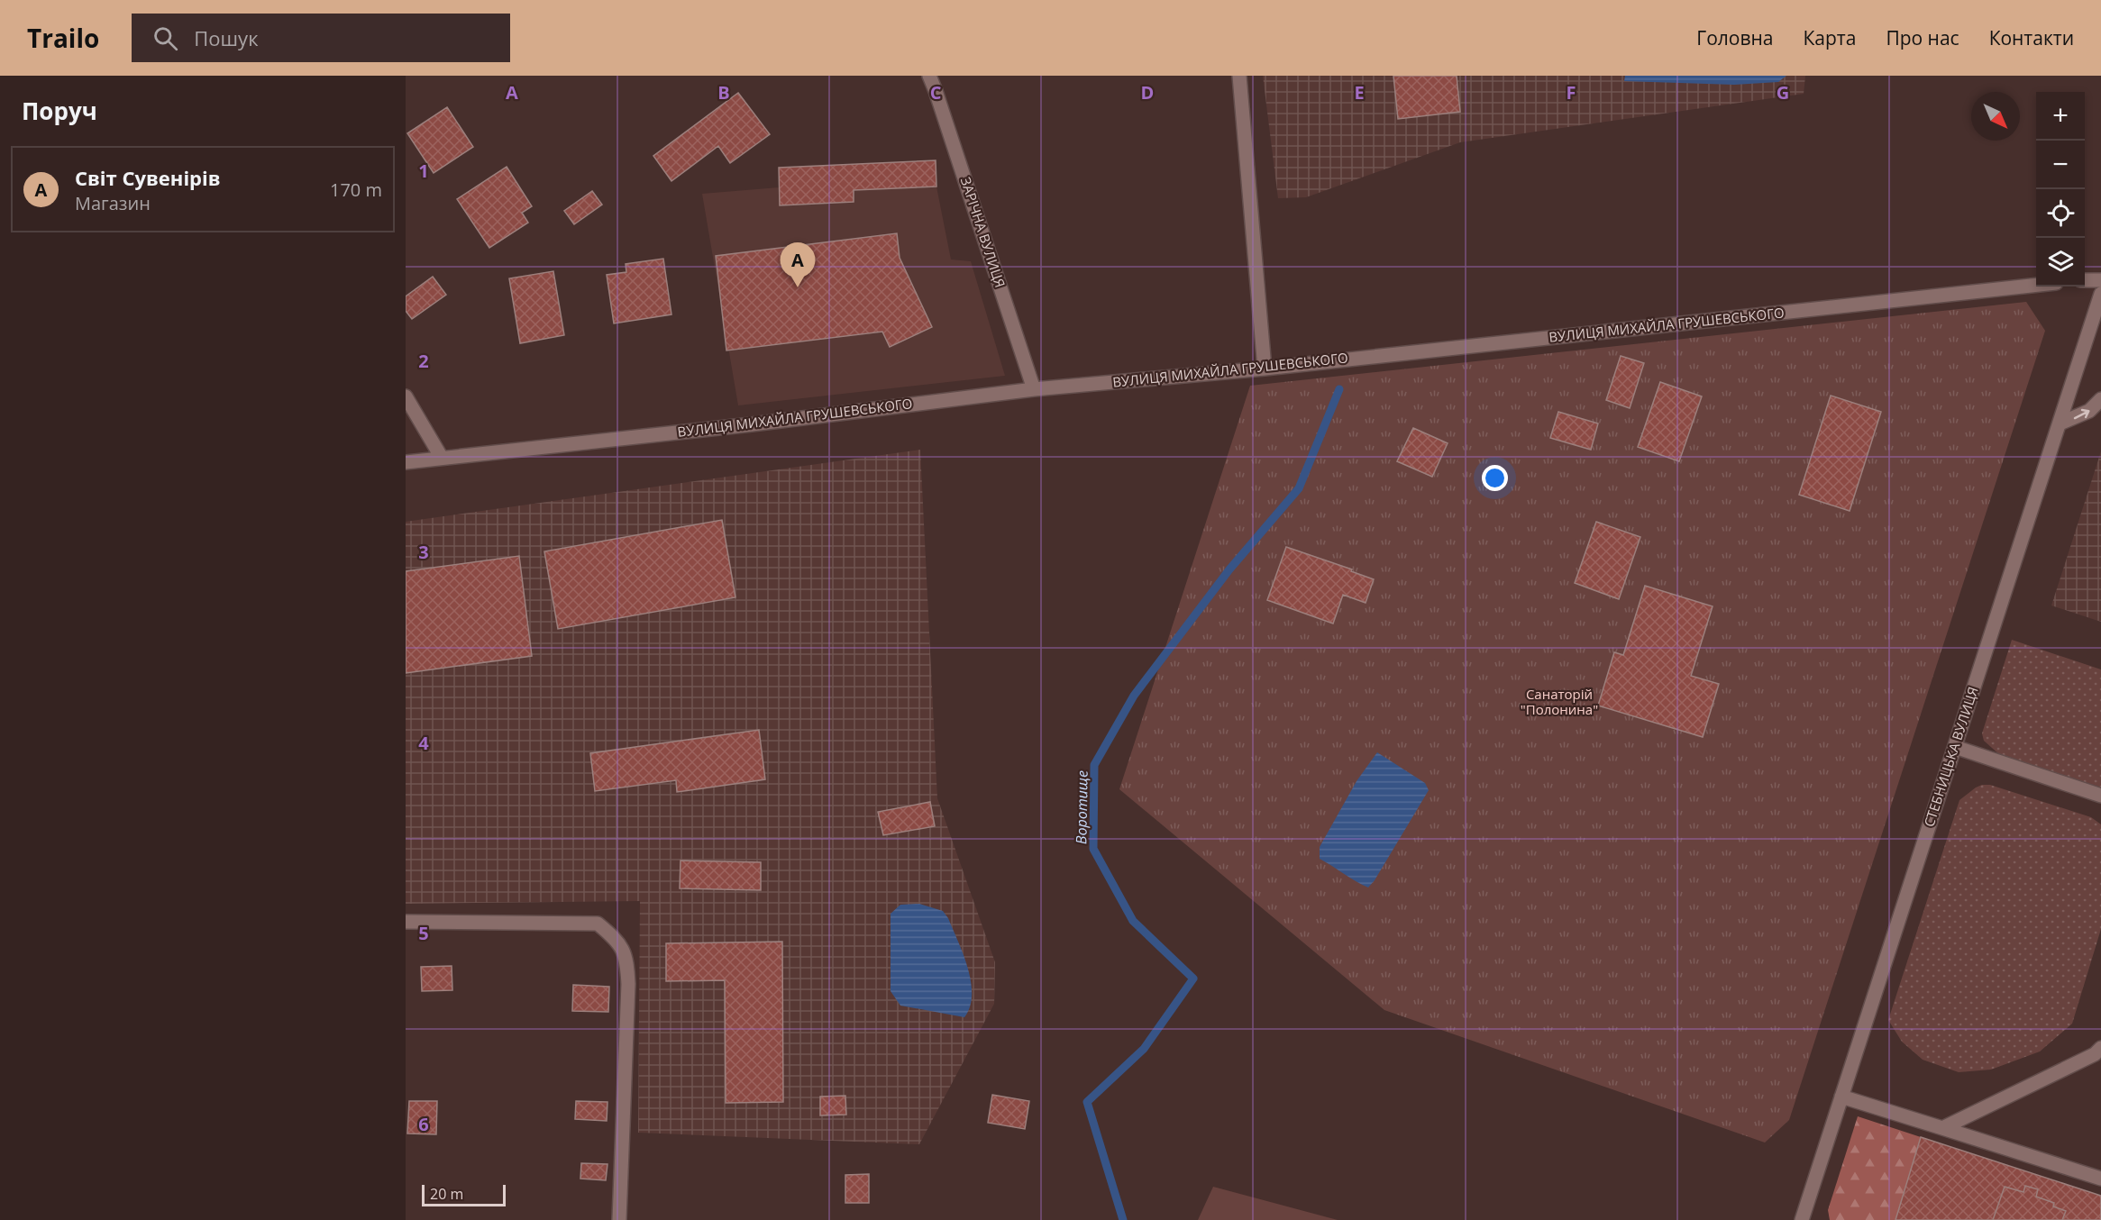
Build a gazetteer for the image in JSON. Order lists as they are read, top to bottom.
{
  "streets": {
    "street": ["ЗАРІЧНА ВУЛИЦЯ", "ВУЛИЦЯ МИХАЙЛА ГРУШЕВСЬКОГО", "СТЕБНИЦЬКА ВУЛИЦЯ"]
  },
  "crossings": [
    ["ЗАРІЧНА ВУЛИЦЯ", "ВУЛИЦЯ МИХАЙЛА ГРУШЕВСЬКОГО"]
  ],
  "water": ["Воротище"],
  "parks": ["Санаторій \"Полонина\""],
  "scale_bar": "20 m",
  "north": "bottom right",
  "page": {
    "header": "Trailo",
    "search": "Пошук",
    "nav": [
      "Головна",
      "Карта",
      "Про нас",
      "Контакти"
    ],
    "heading": "Поруч",
    "map_buttons": ["+", "−"],
    "list": [
      {
        "mark": "A",
        "name": "Світ Сувенірів",
        "note": "Магазин",
        "value": "170 m"
      }
    ],
    "pins": "A",
    "scale": "20 m"
  },
  "grid": {
    "columns": [
      "A",
      "B",
      "C",
      "D",
      "E",
      "F",
      "G"
    ],
    "rows": [
      "1",
      "2",
      "3",
      "4",
      "5",
      "6"
    ]
  }
}
